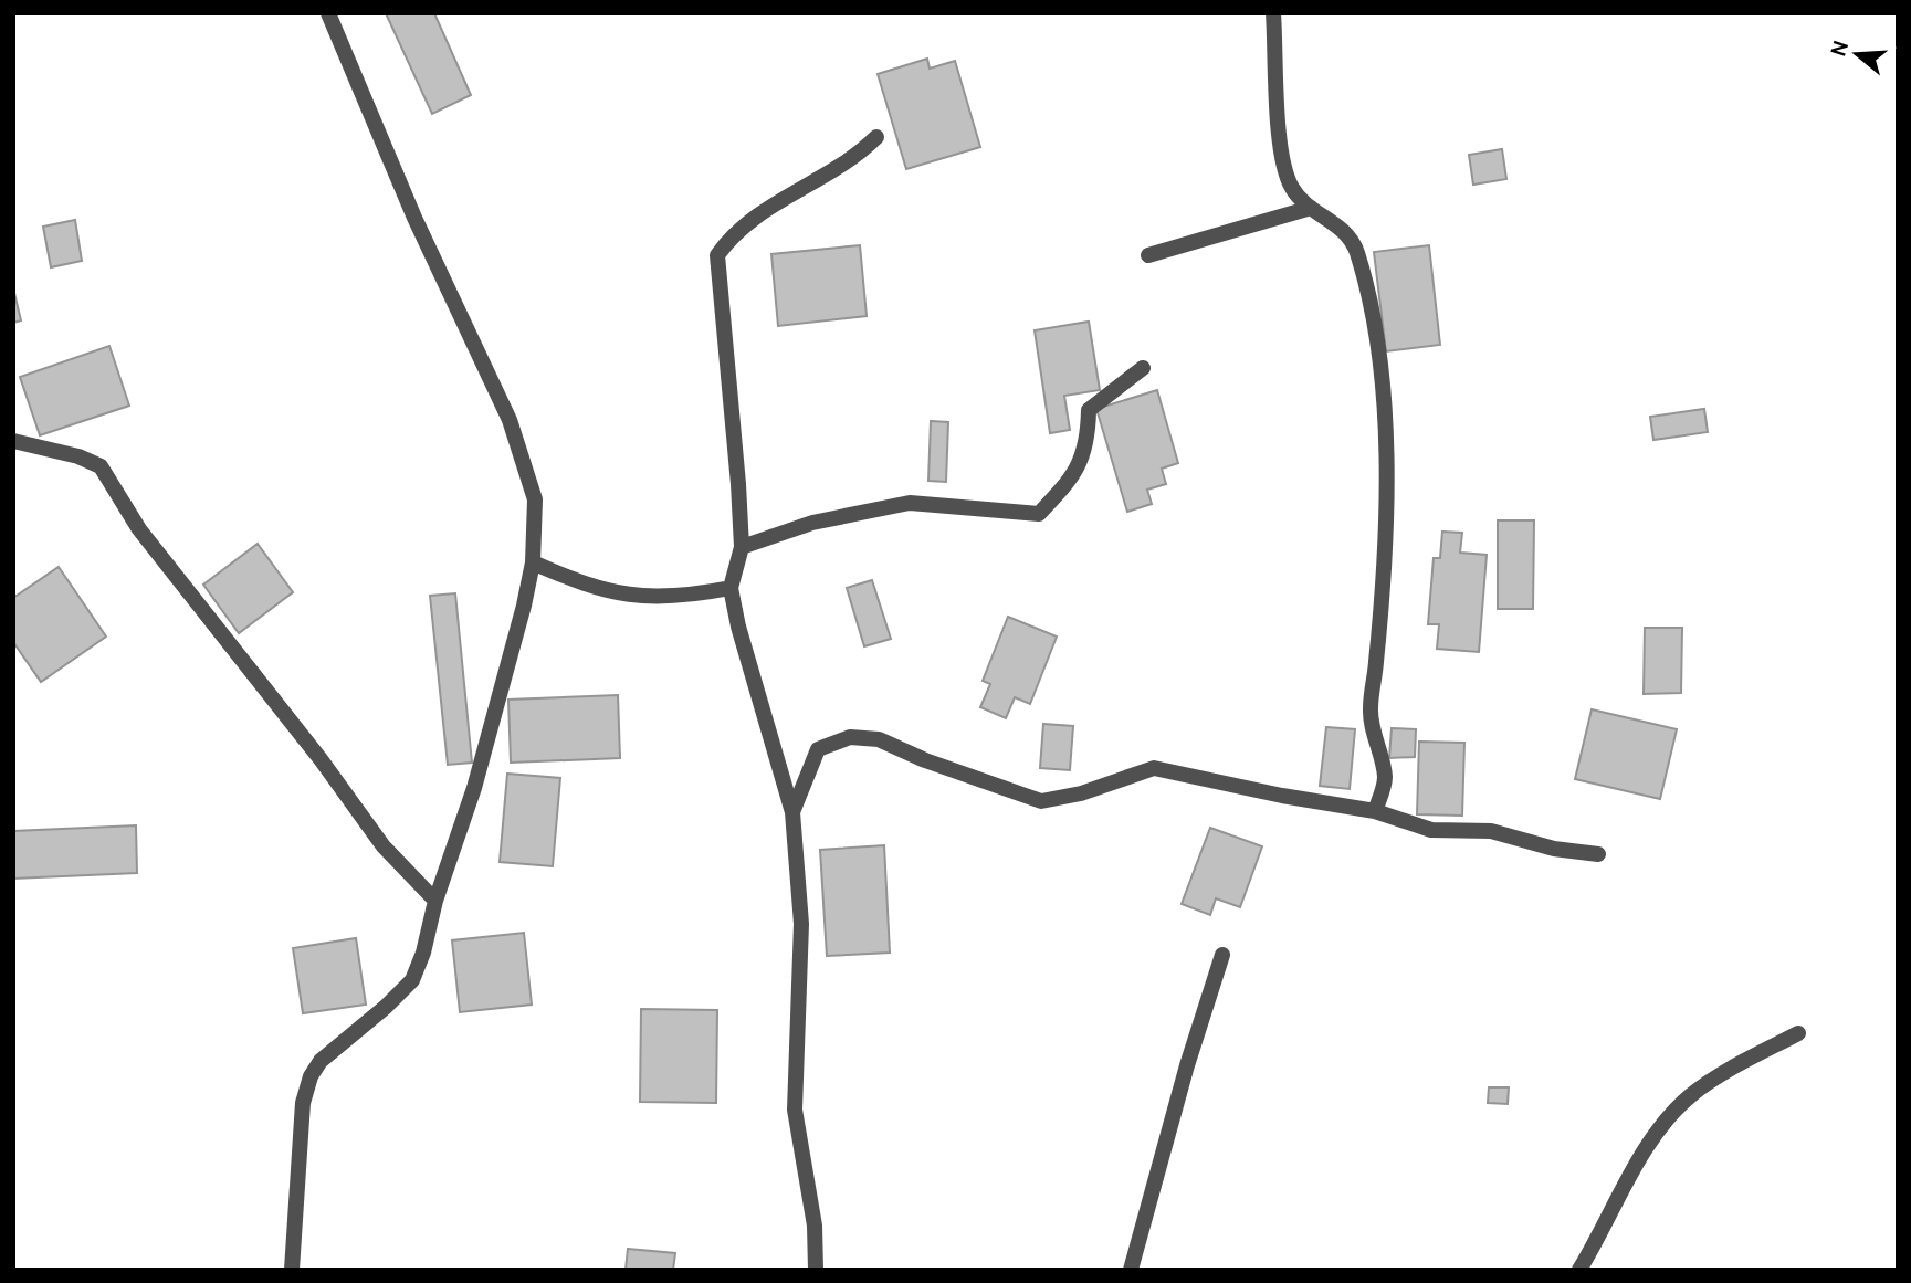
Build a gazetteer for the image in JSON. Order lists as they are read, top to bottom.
{
  "north": "left"
}
